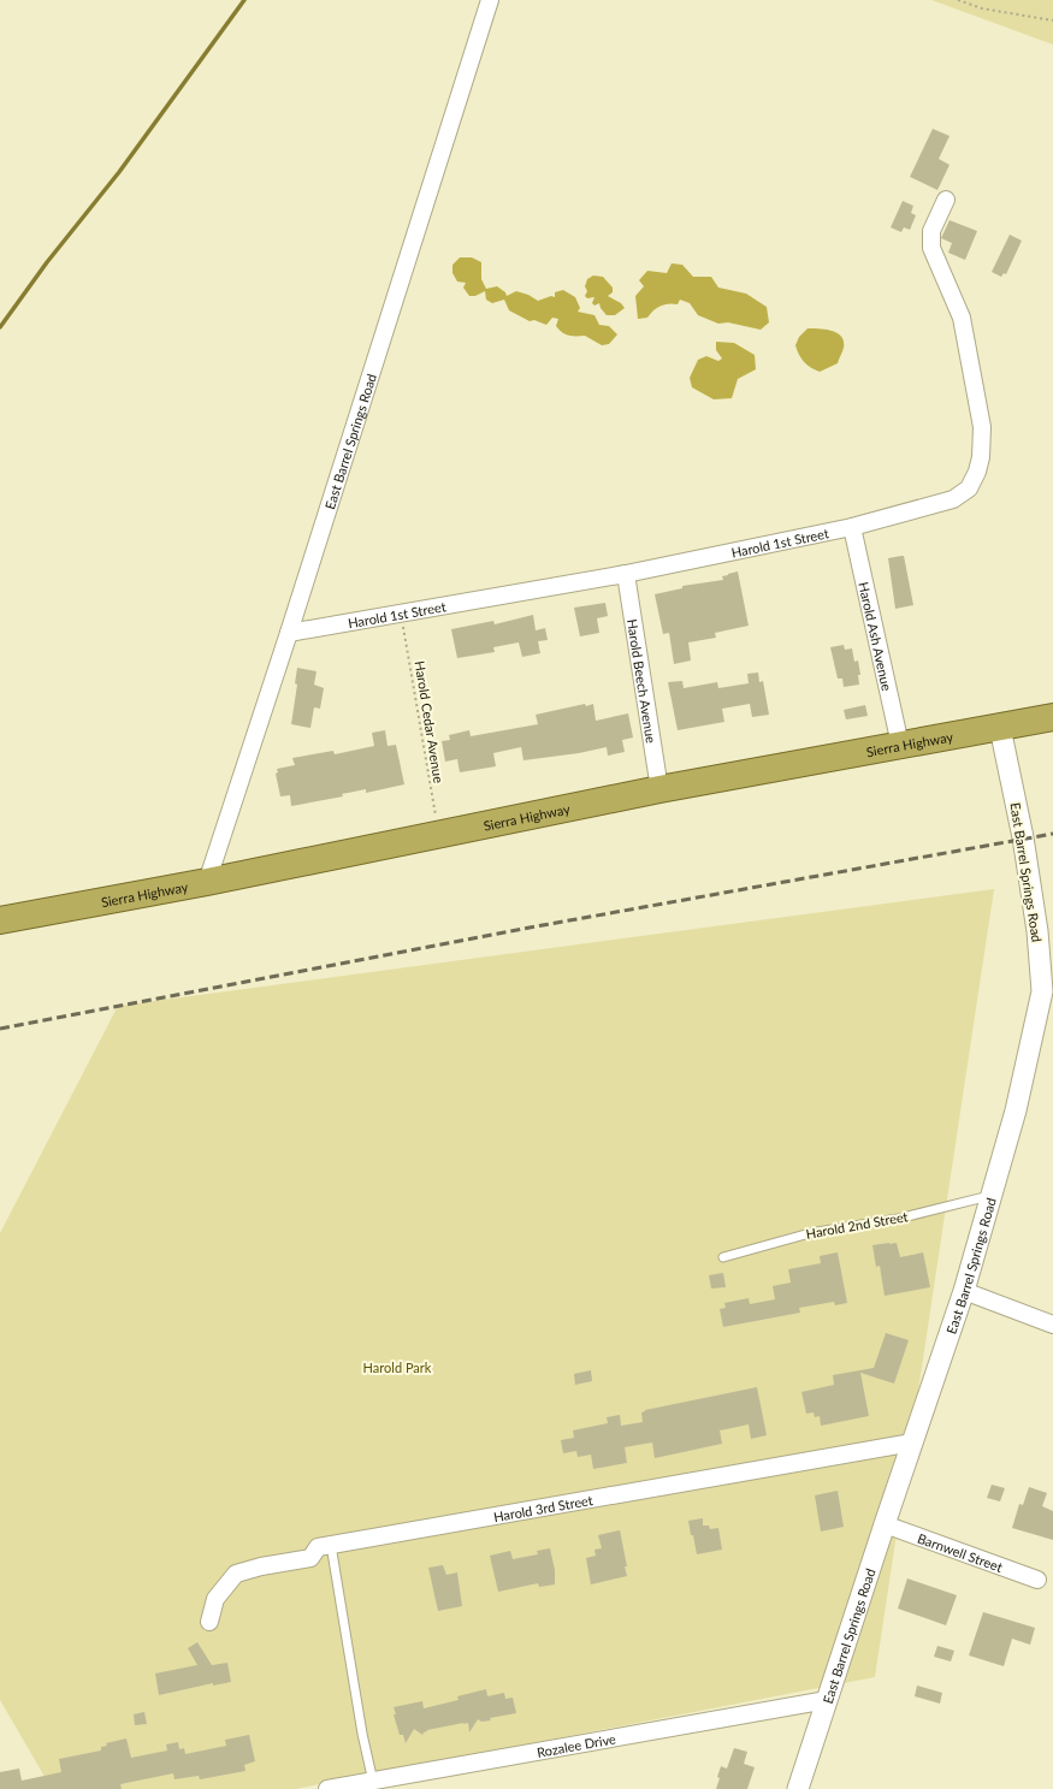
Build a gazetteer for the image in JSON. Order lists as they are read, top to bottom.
{
  "streets": {
    "highway": ["Sierra Highway"],
    "street": [
      "East Barrel Springs Road",
      "Harold 1st Street",
      "Harold Ash Avenue",
      "Harold Beech Avenue",
      "Harold 3rd Street",
      "Barnwell Street",
      "Rozalee Drive"
    ],
    "lane": ["Harold 2nd Street"],
    "path": ["Harold Cedar Avenue"]
  },
  "crossings": [
    ["East Barrel Springs Road", "Harold 1st Street"],
    ["East Barrel Springs Road", "Sierra Highway"],
    ["East Barrel Springs Road", "Harold 2nd Street"],
    ["East Barrel Springs Road", "Harold 3rd Street"],
    ["East Barrel Springs Road", "Barnwell Street"],
    ["East Barrel Springs Road", "Rozalee Drive"],
    ["Harold 1st Street", "Harold Ash Avenue"],
    ["Harold 1st Street", "Harold Beech Avenue"],
    ["Harold 1st Street", "Harold Cedar Avenue"],
    ["Harold Ash Avenue", "Sierra Highway"],
    ["Harold Beech Avenue", "Sierra Highway"],
    ["Harold Cedar Avenue", "Sierra Highway"]
  ],
  "parks": ["Harold Park"]
}
